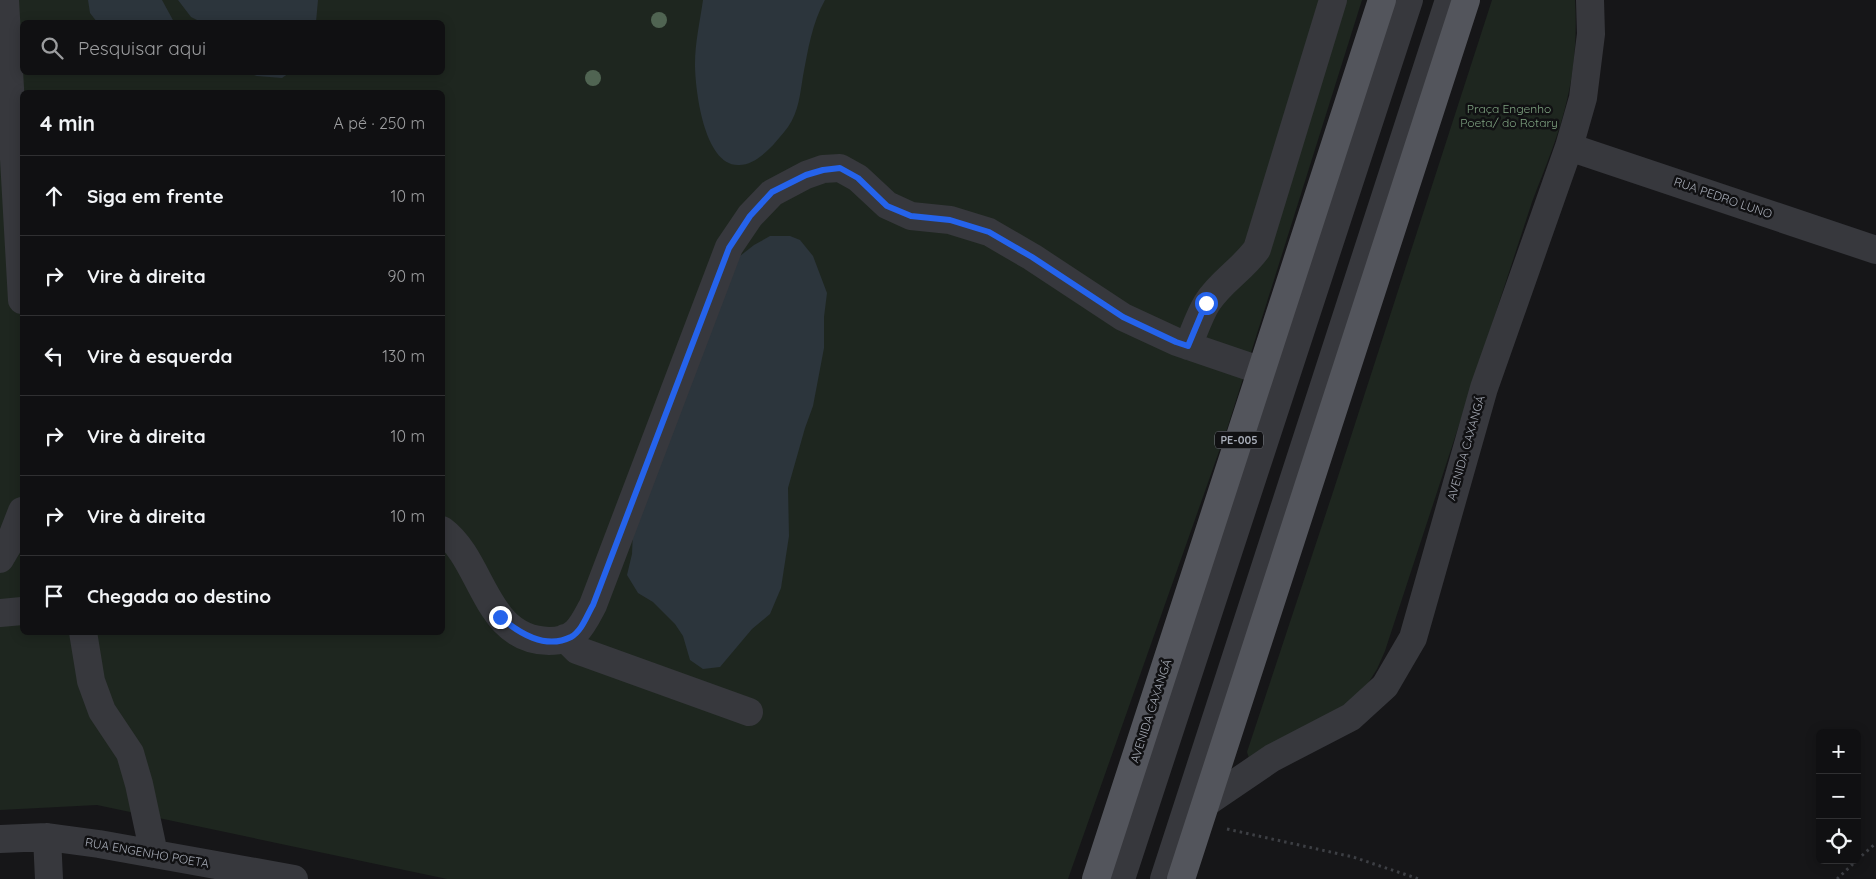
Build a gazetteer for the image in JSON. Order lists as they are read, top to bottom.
{
  "streets": {
    "main road": ["PE-005", "AVENIDA CAXANGÁ"],
    "street": ["RUA PEDRO LUNO", "RUA ENGENHO POETA"]
  },
  "crossings": [
    ["RUA PEDRO LUNO", "AVENIDA CAXANGÁ"]
  ],
  "parks": ["Praça Engenho Poeta/ do Rotary"],
  "page": {
    "search": "Pesquisar aqui",
    "heading": ["4 min", "A pé · 250 m"],
    "list": [
      ["Siga em frente", "10 m"],
      ["Vire à direita", "90 m"],
      ["Vire à esquerda", "130 m"],
      ["Vire à direita", "10 m"],
      ["Vire à direita", "10 m"],
      "Chegada ao destino"
    ],
    "map_buttons": ["+", "−"]
  }
}
